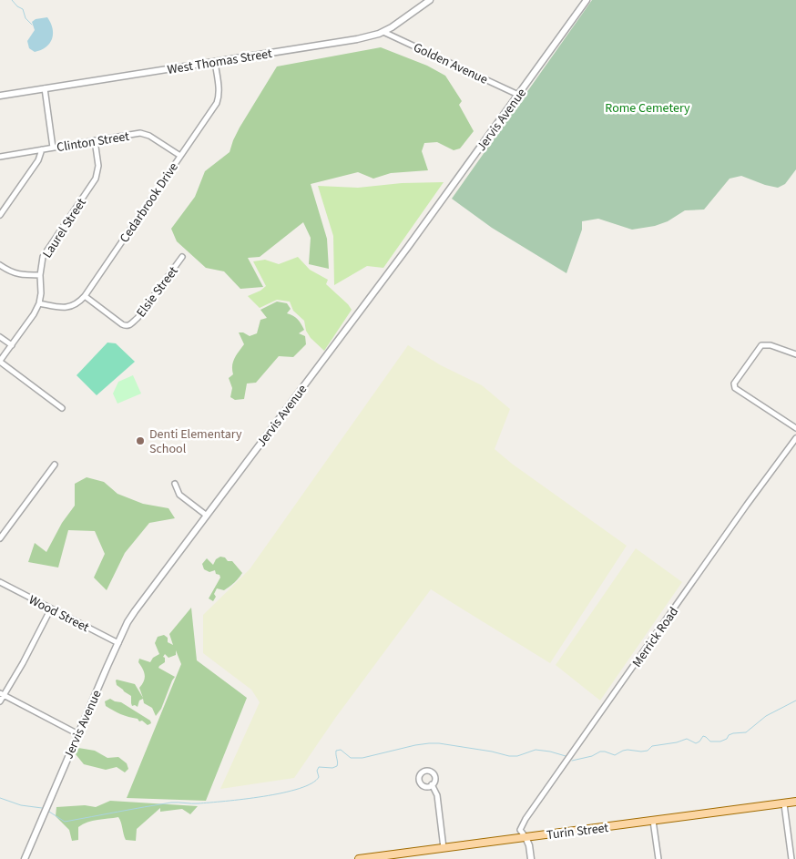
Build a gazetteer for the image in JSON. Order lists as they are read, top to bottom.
{
  "streets": {
    "main road": ["Turin Street"],
    "street": [
      "West Thomas Street",
      "Golden Avenue",
      "Jervis Avenue",
      "Clinton Street",
      "Cedarbrook Drive",
      "Laurel Street",
      "Elsie Street",
      "Wood Street",
      "Merrick Road"
    ]
  },
  "crossings": [
    ["West Thomas Street", "Golden Avenue"],
    ["West Thomas Street", "Cedarbrook Drive"],
    ["Golden Avenue", "Jervis Avenue"],
    ["Jervis Avenue", "Wood Street"],
    ["Clinton Street", "Cedarbrook Drive"],
    ["Clinton Street", "Laurel Street"],
    ["Cedarbrook Drive", "Laurel Street"],
    ["Cedarbrook Drive", "Elsie Street"],
    ["Merrick Road", "Turin Street"]
  ],
  "parks": ["Rome Cemetery"],
  "places": ["Denti Elementary School"]
}
